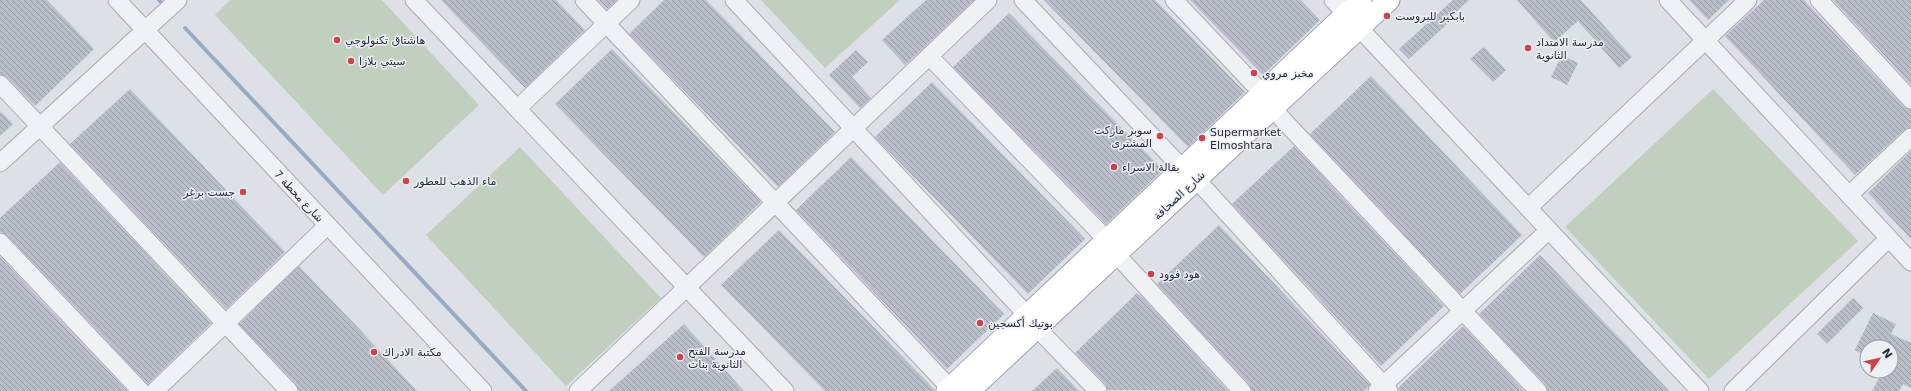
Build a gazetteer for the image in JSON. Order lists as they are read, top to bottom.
{
  "streets": {
    "main road": ["شارع الصحافة"],
    "street": ["شارع محطة 7"]
  },
  "places": [
    "بابكير للبروست",
    "هاشتاق تكنولوجي",
    "مدرسة الامتداد الثانوية",
    "سيتي بلازا",
    "مخبز مروي",
    "سوبر ماركت المشترى",
    "Supermarket Elmoshtara",
    "بقالة الاسراء",
    "ماء الذهب للعطور",
    "جست برغر",
    "هود فوود",
    "بوتيك أكسجين",
    "مكتبة الادراك",
    "مدرسة الفتح الثانوية بنات"
  ],
  "north": "top right"
}
